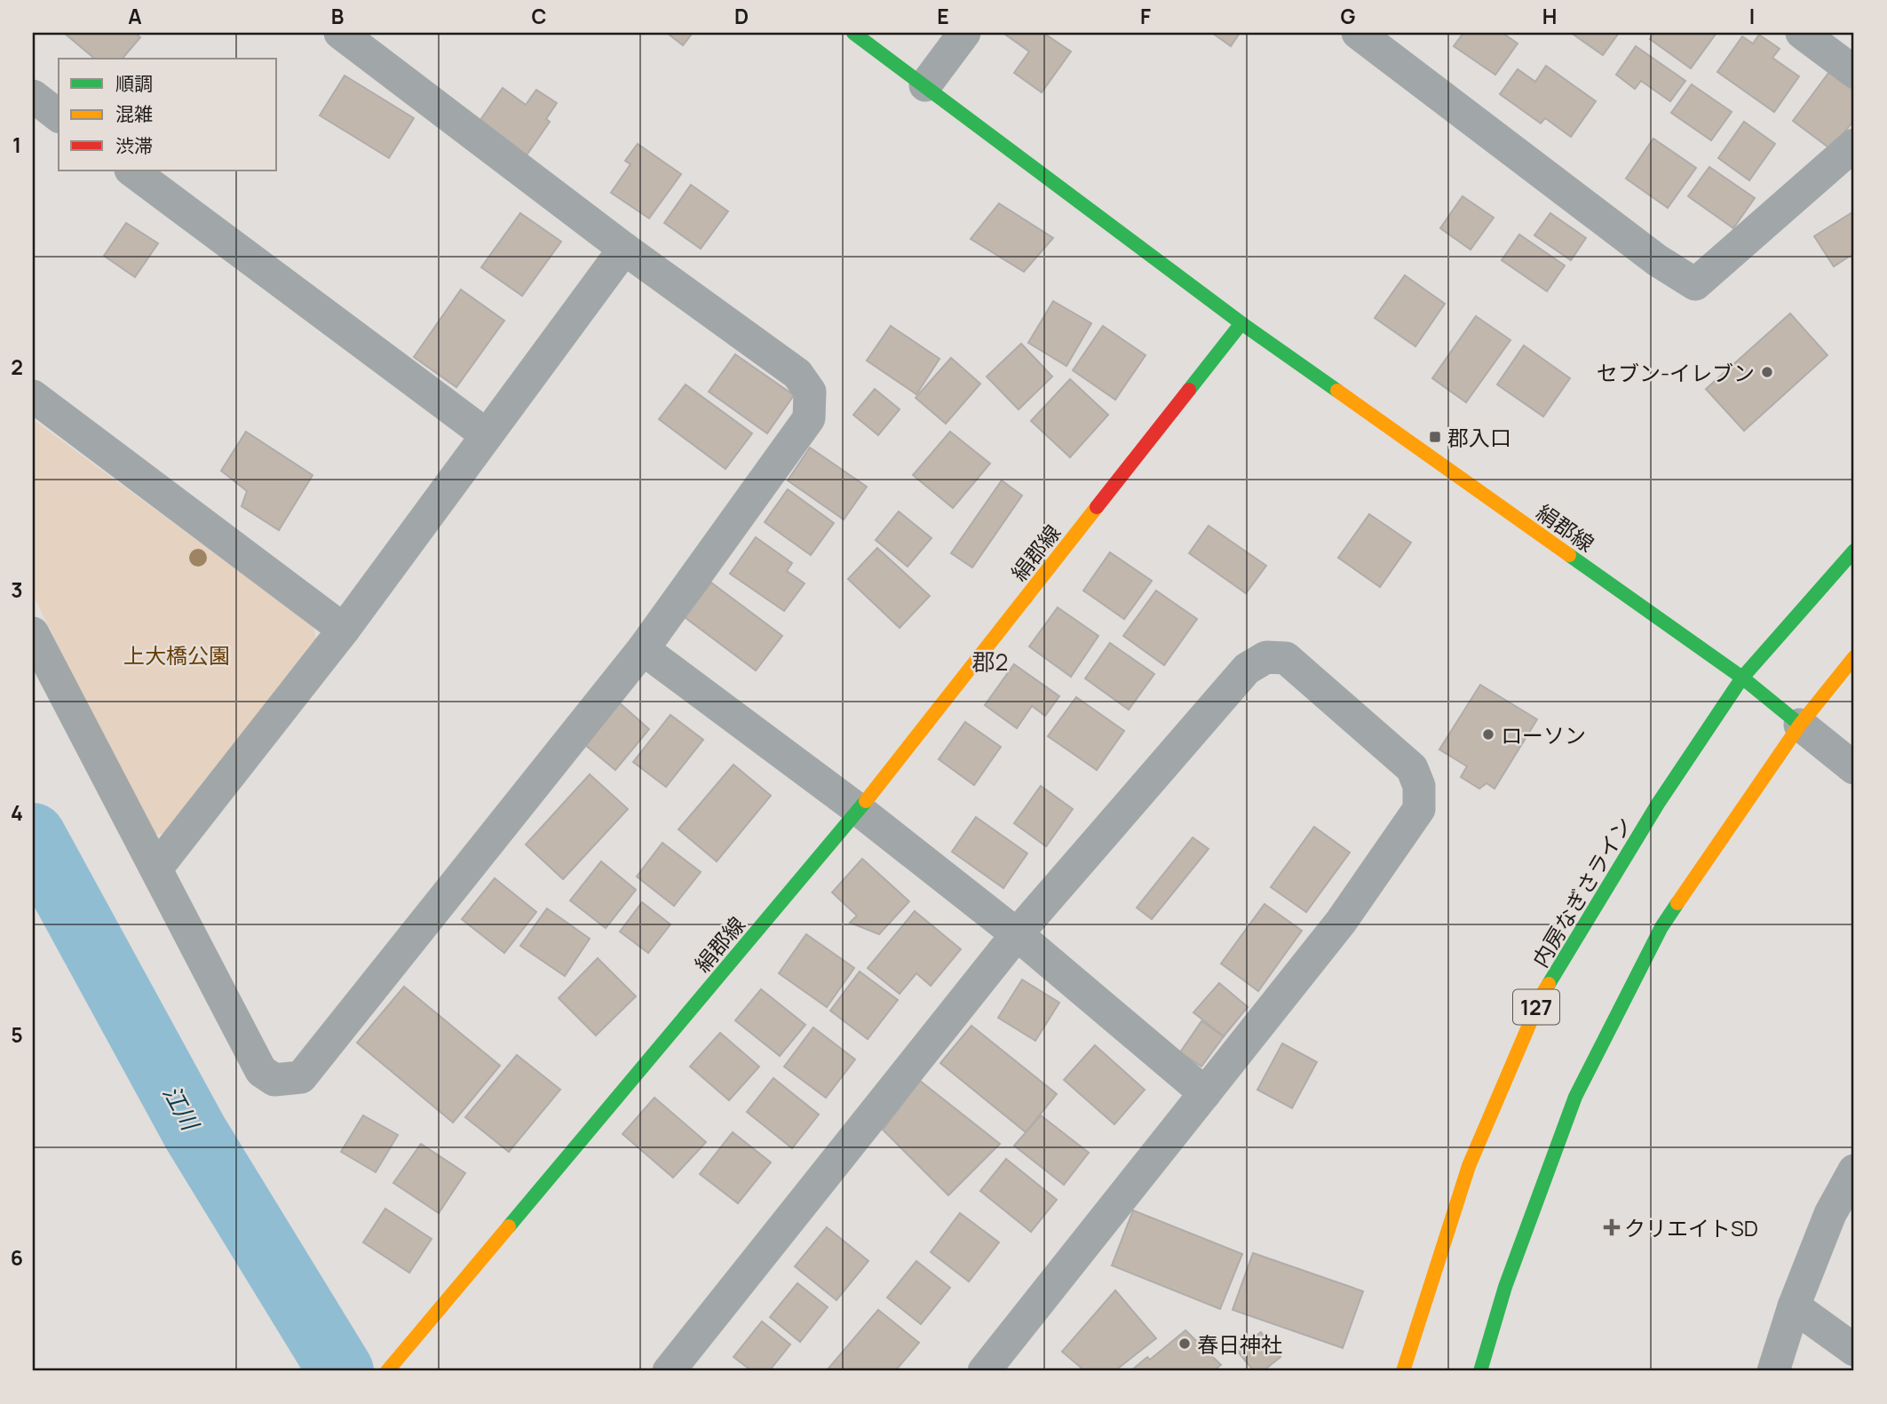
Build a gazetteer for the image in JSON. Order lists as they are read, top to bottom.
{
  "streets": {
    "main road": ["絹郡線", "内房なぎさライン", "127"]
  },
  "crossings": [
    ["絹郡線", "内房なぎさライン"]
  ],
  "districts": ["郡2"],
  "water": ["江川"],
  "parks": ["上大橋公園"],
  "places": {
    "other": ["セブン-イレブン", "ローソン", "春日神社"],
    "transit": ["郡入口"],
    "health": ["クリエイトSD"]
  },
  "legend": ["順調", "混雑", "渋滞"],
  "grid": {
    "columns": [
      "A",
      "B",
      "C",
      "D",
      "E",
      "F",
      "G",
      "H",
      "I"
    ],
    "rows": [
      "1",
      "2",
      "3",
      "4",
      "5",
      "6"
    ]
  }
}
